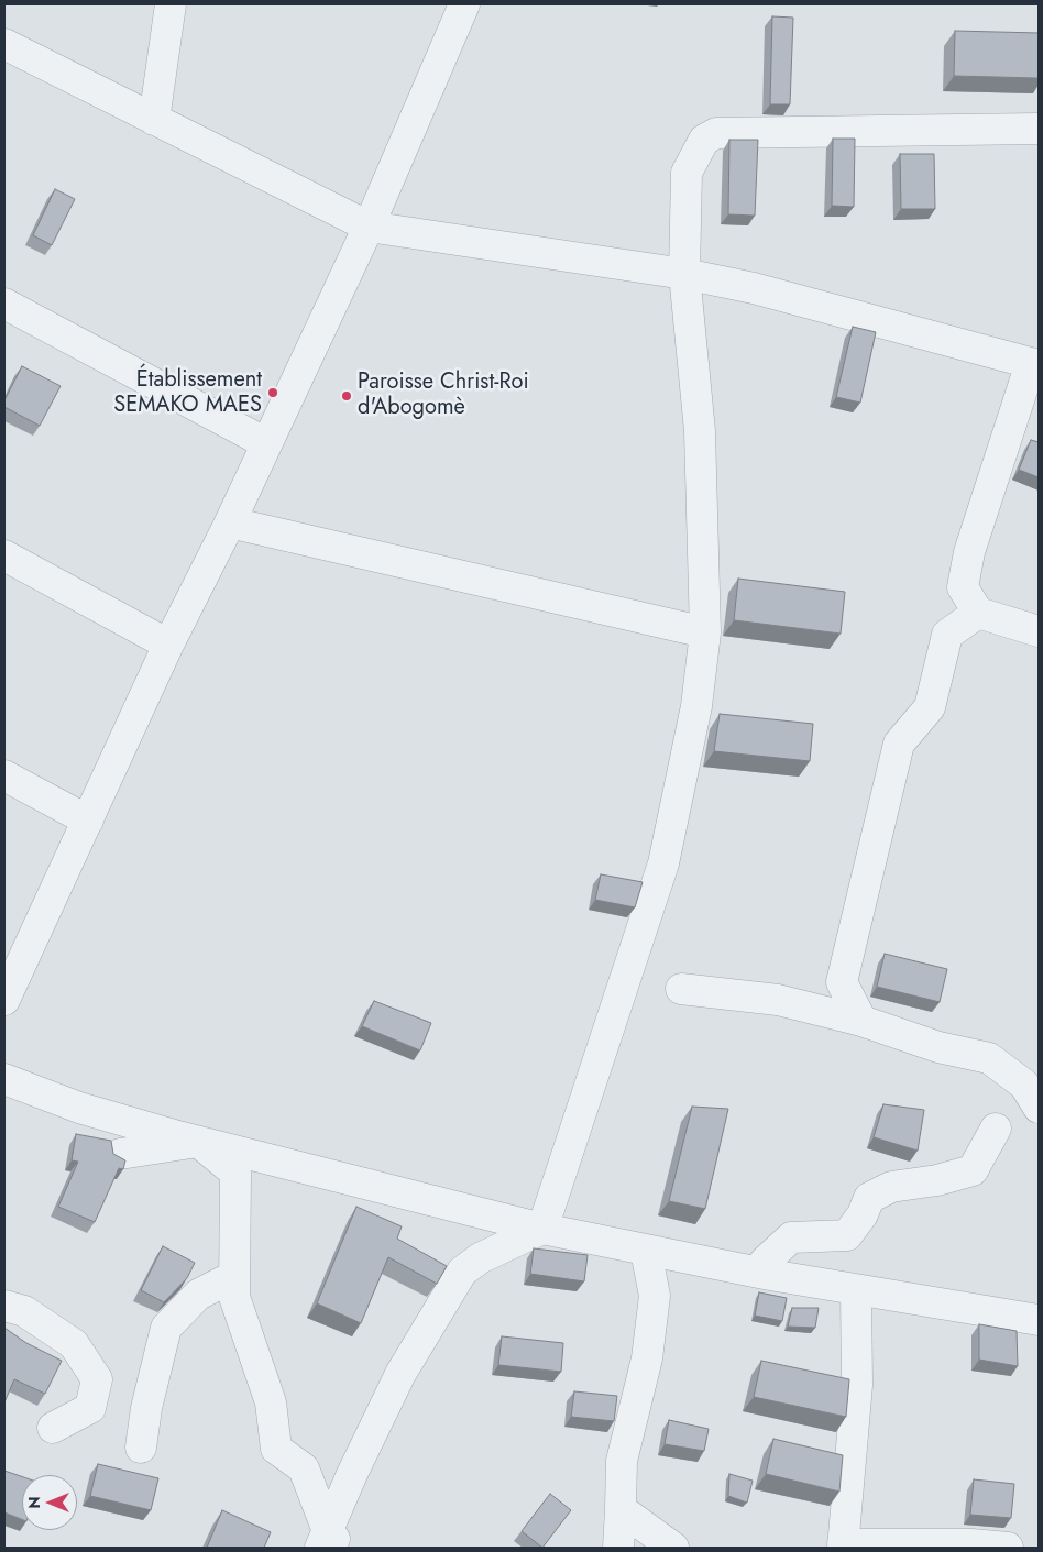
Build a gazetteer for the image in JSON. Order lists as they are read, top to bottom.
{
  "places": ["Établissement SEMAKO MAES", "Paroisse Christ-Roi d'Abogomè"],
  "north": "left"
}
